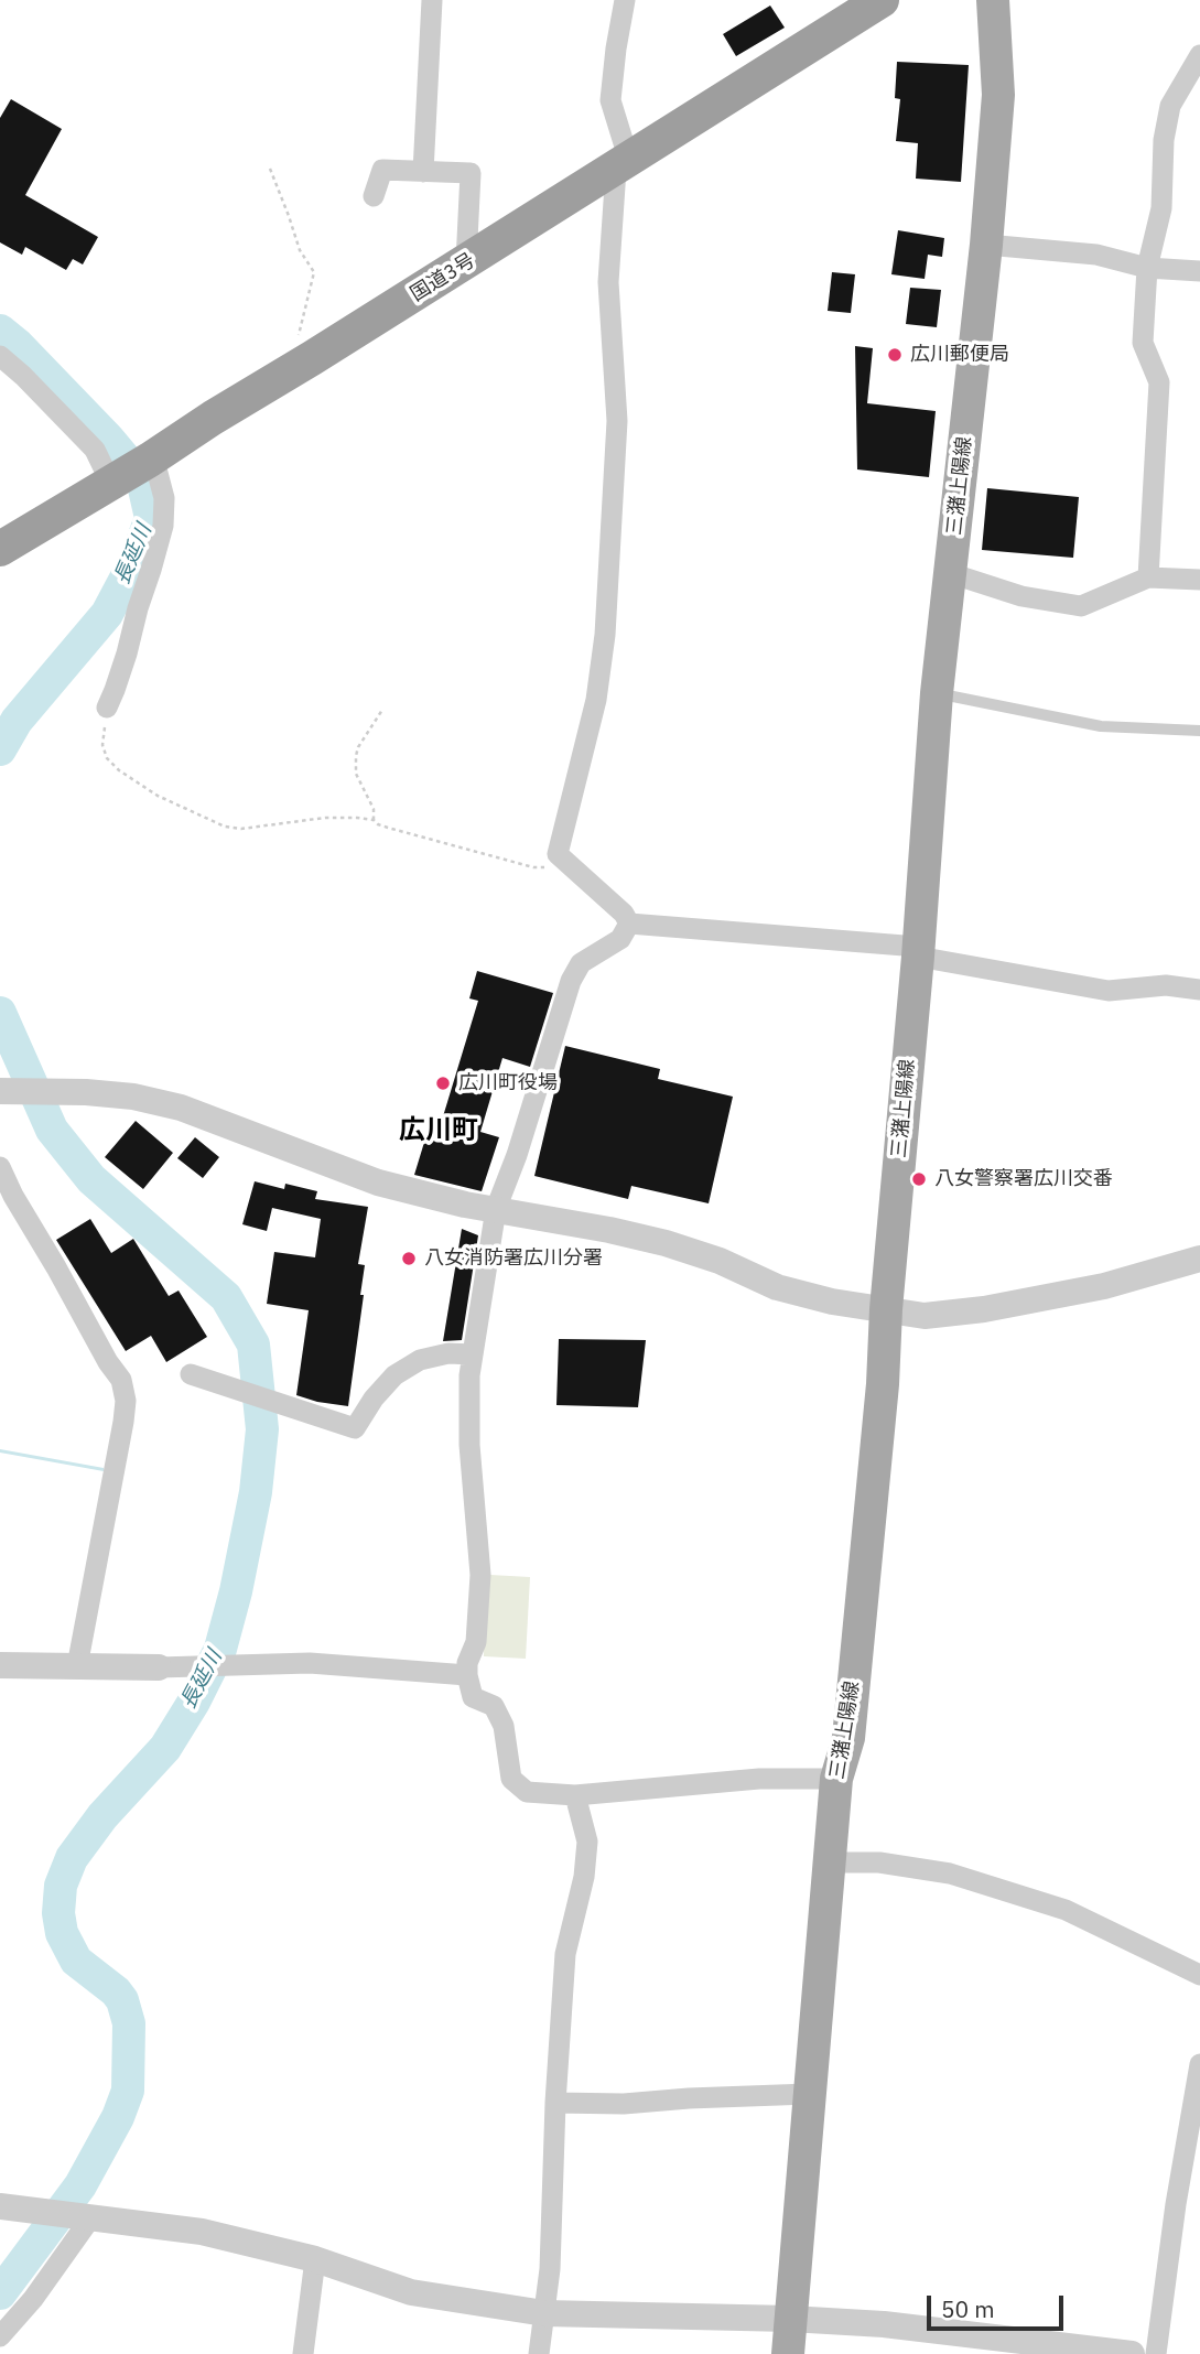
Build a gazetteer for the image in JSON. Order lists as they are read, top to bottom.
{
  "streets": {
    "highway": ["国道3号"],
    "main road": ["三潴上陽線"]
  },
  "districts": ["広川町"],
  "water": ["長延川"],
  "places": [
    "広川郵便局",
    "広川町役場",
    "八女警察署広川交番",
    "八女消防署広川分署"
  ],
  "scale_bar": "50 m"
}
